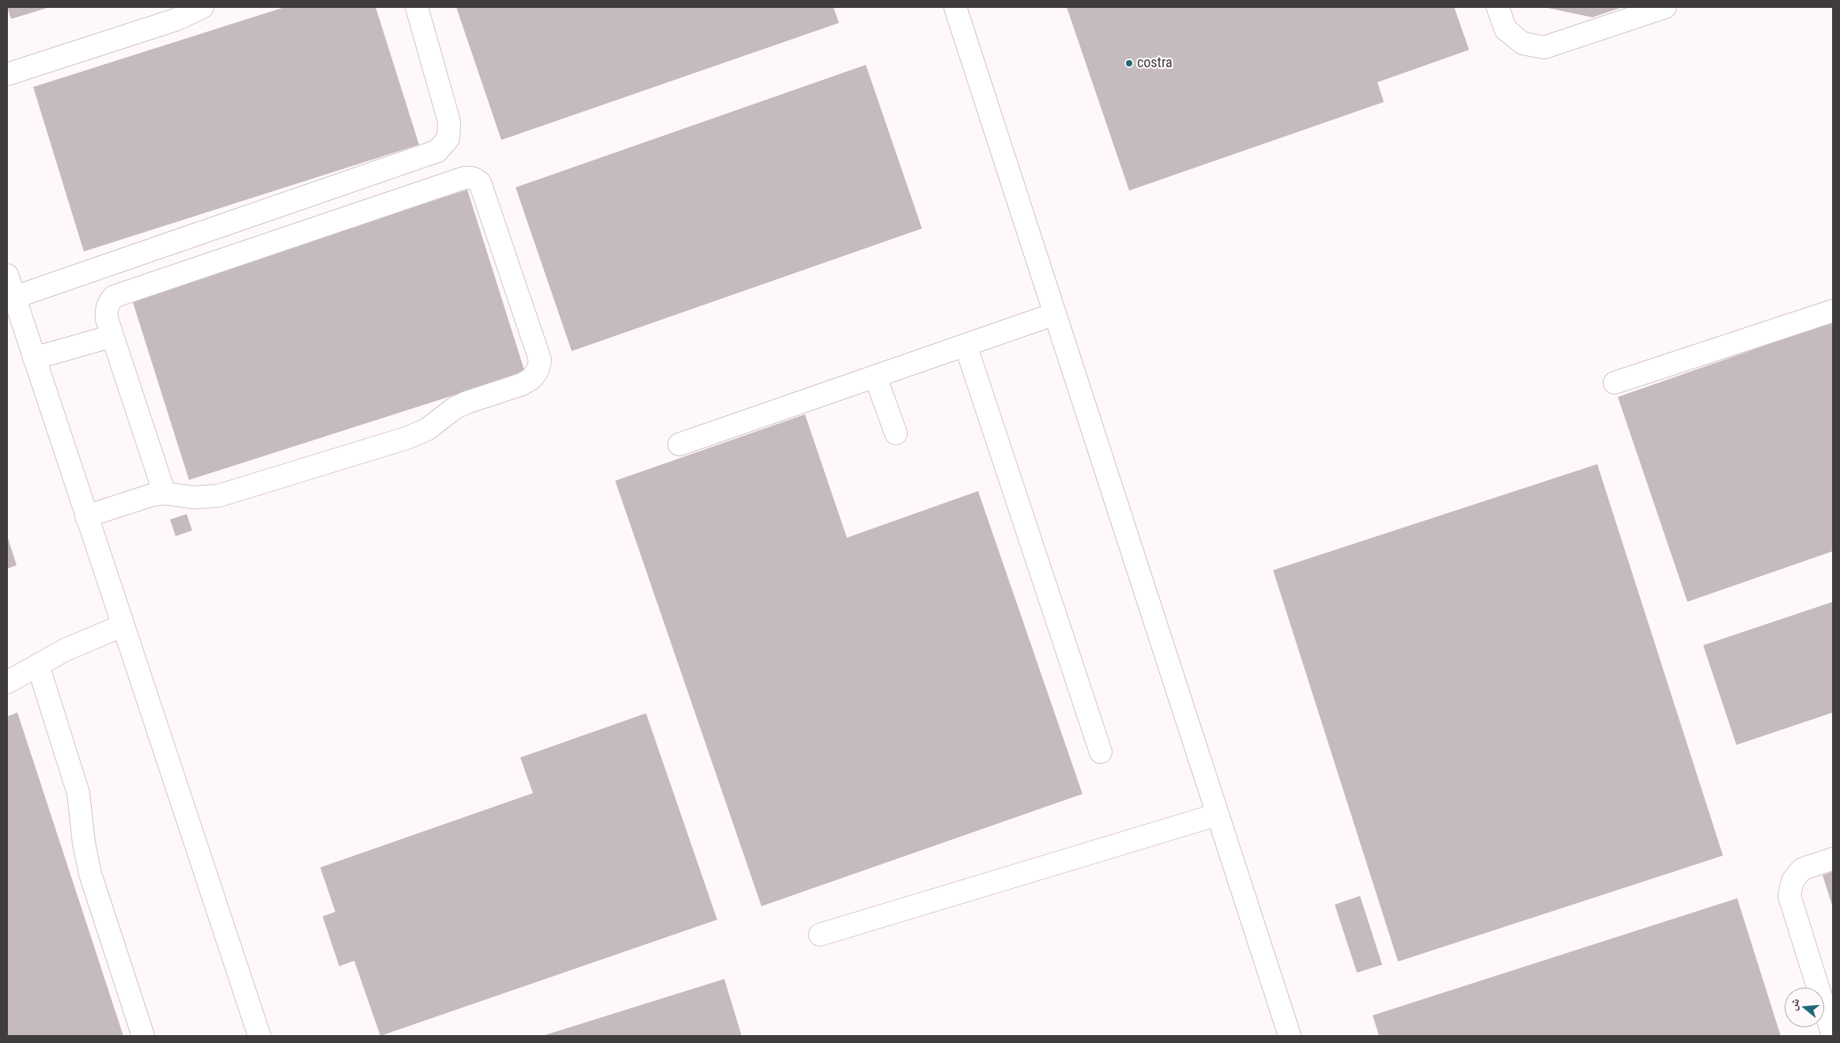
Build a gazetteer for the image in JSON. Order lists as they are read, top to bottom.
{
  "places": ["costra"],
  "north": "left"
}
